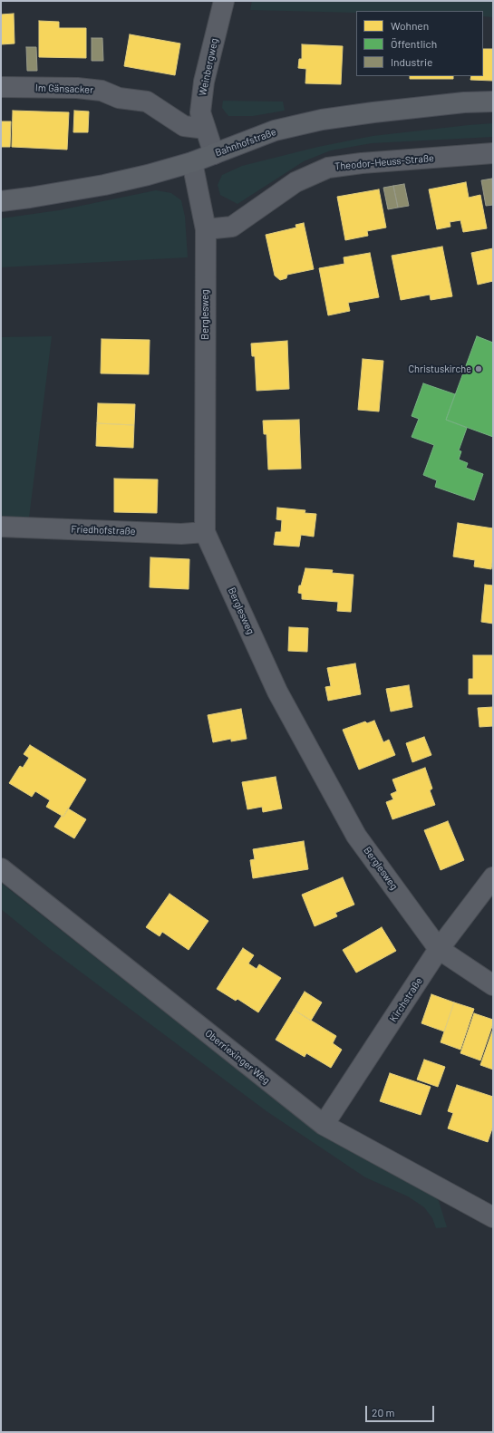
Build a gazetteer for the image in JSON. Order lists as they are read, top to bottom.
{
  "streets": {
    "main road": ["Bahnhofstraße"],
    "street": [
      "Weinbergweg",
      "Im Gänsacker",
      "Theodor-Heuss-Straße",
      "Berglesweg",
      "Friedhofstraße",
      "Kirchstraße",
      "Oberriexinger Weg"
    ]
  },
  "crossings": [
    ["Weinbergweg", "Im Gänsacker"],
    ["Weinbergweg", "Bahnhofstraße"],
    ["Bahnhofstraße", "Berglesweg"],
    ["Theodor-Heuss-Straße", "Berglesweg"],
    ["Berglesweg", "Friedhofstraße"],
    ["Berglesweg", "Kirchstraße"],
    ["Kirchstraße", "Oberriexinger Weg"]
  ],
  "places": ["Christuskirche"],
  "legend": ["Wohnen", "Öffentlich", "Industrie"],
  "scale_bar": "20 m"
}
